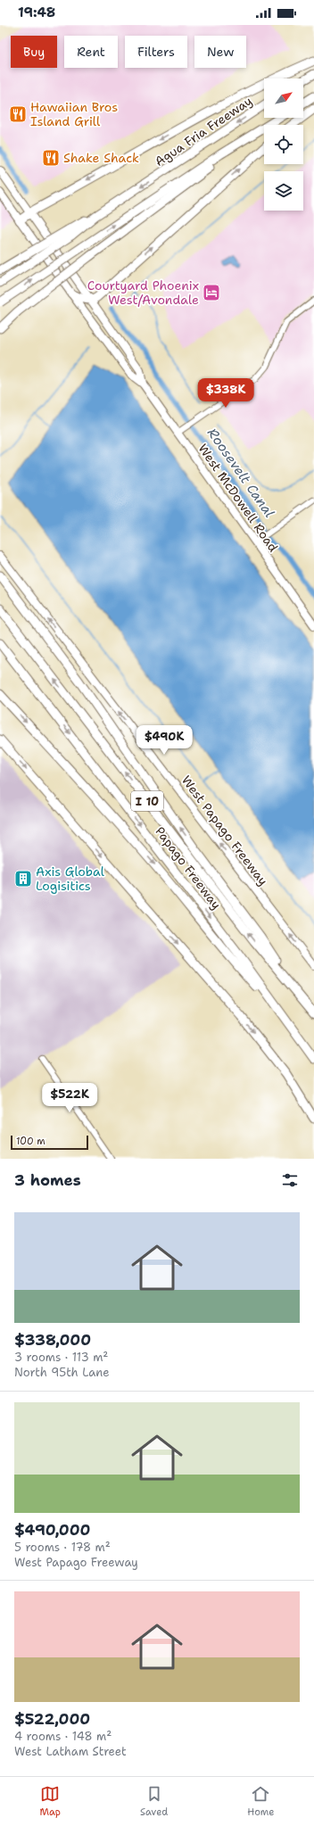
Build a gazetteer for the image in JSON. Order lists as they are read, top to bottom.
{
  "streets": {
    "highway": ["Agua Fria Freeway", "I 10", "Papago Freeway"],
    "main road": ["West McDowell Road", "West Papago Freeway"]
  },
  "one_way": ["West Papago Freeway"],
  "water": ["Roosevelt Canal"],
  "places": {
    "restaurant": ["Hawaiian Bros Island Grill", "Shake Shack"],
    "hotel": ["Courtyard Phoenix West/Avondale"],
    "building": ["Axis Global Logisitics"]
  },
  "scale_bar": "100 m",
  "north": "top right",
  "page": {
    "status": "19:48",
    "chip": [
      "Buy",
      "Rent",
      "Filters",
      "New"
    ],
    "price": ["$338K", "$490K", "$522K"],
    "scale": "100 m",
    "heading": "3 homes",
    "list": [
      {
        "name": "$338,000",
        "note": "3 rooms · 113 m² · North 95th Lane"
      },
      {
        "name": "$490,000",
        "note": "5 rooms · 178 m² · West Papago Freeway"
      },
      {
        "name": "$522,000",
        "note": "4 rooms · 148 m² · West Latham Street"
      }
    ],
    "tabs": ["Map", "Saved", "Home"]
  }
}
